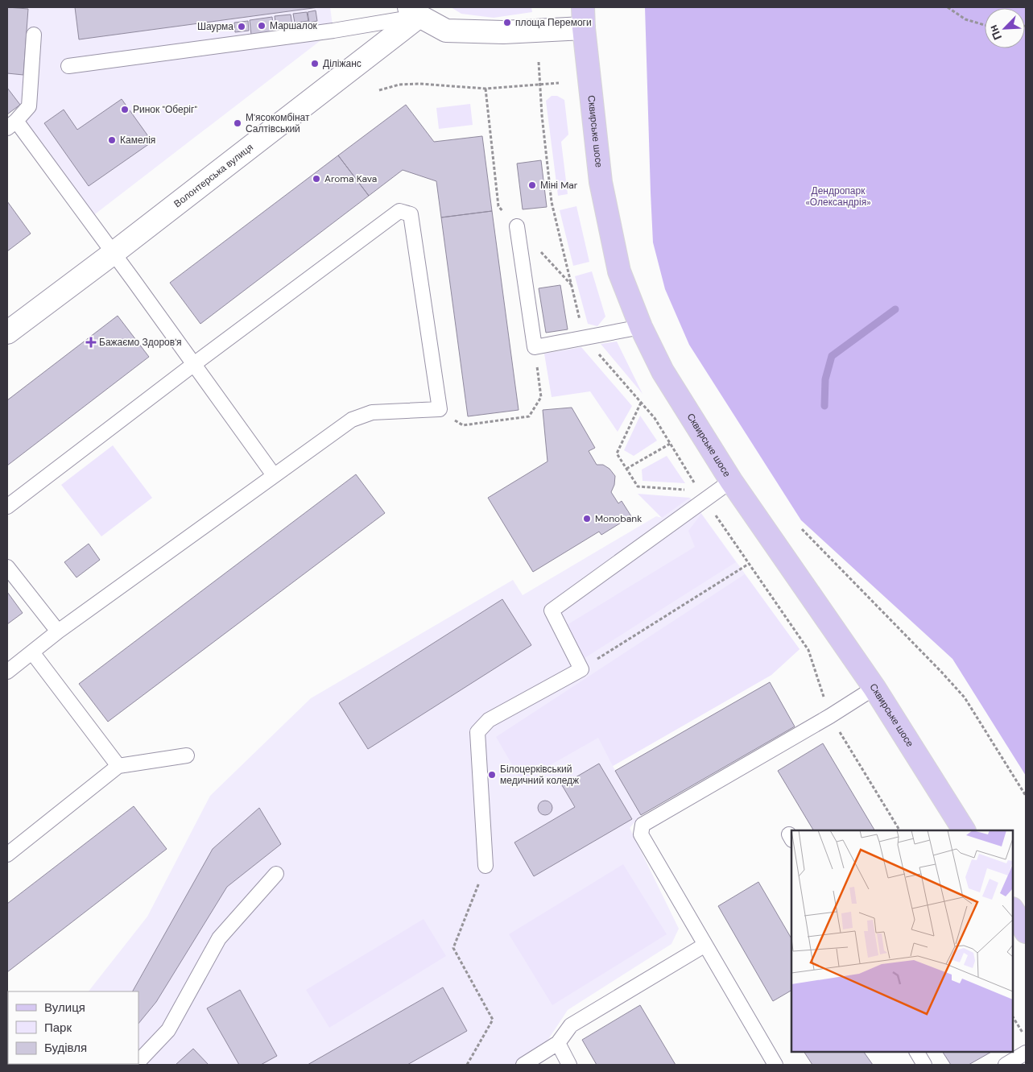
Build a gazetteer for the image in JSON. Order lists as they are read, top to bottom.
{
  "streets": {
    "main road": ["Сквирське шосе"],
    "street": ["Волонтерська вулиця"]
  },
  "parks": ["Дендропарк «Олександрія»"],
  "places": {
    "other": [
      "площа Перемоги",
      "Маршалок",
      "Шаурма",
      "Діліжанс",
      "Ринок \"Оберіг\"",
      "М'ясокомбінат Салтівський",
      "Камелія",
      "Aroma Kava",
      "Міні Mar",
      "Monobank",
      "Білоцерківський медичний коледж"
    ],
    "health": ["Бажаємо Здоров'я"]
  },
  "legend": ["Вулиця", "Парк", "Будівля"],
  "north": "bottom left"
}
